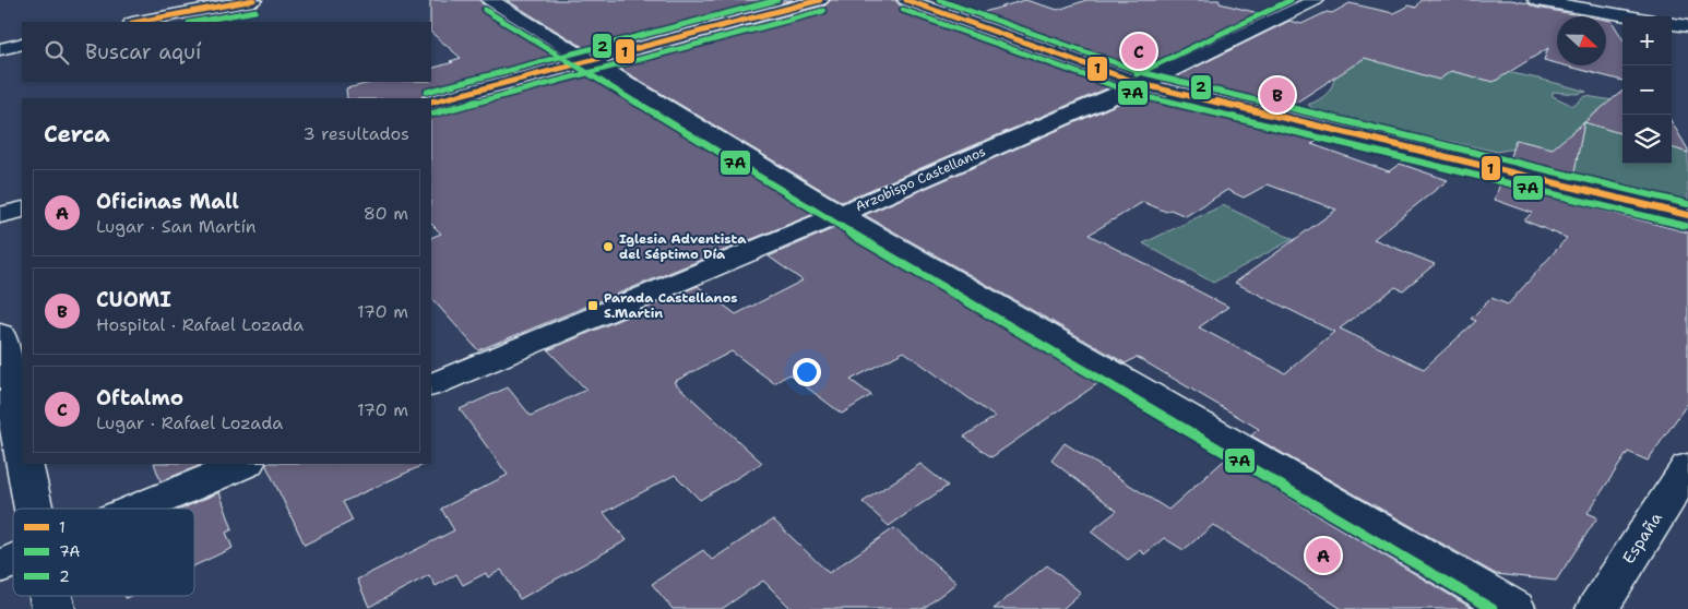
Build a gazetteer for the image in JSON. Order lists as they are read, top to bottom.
{
  "streets": {
    "street": ["Arzobispo Castellanos", "España"]
  },
  "places": {
    "other": ["Iglesia Adventista del Séptimo Día"],
    "transit": ["Parada Castellanos S.Martin"]
  },
  "lines": ["transit line 1", "transit line 2", "transit line 7A"],
  "legend": ["1", "7A", "2"],
  "north": "right",
  "page": {
    "map_buttons": ["+", "−"],
    "search": "Buscar aquí",
    "pins": ["C", "B", "A"],
    "heading": ["Cerca", "3 resultados"],
    "list": [
      {
        "mark": "A",
        "name": "Oficinas Mall",
        "note": "Lugar · San Martín",
        "value": "80 m"
      },
      {
        "mark": "B",
        "name": "CUOMI",
        "note": "Hospital · Rafael Lozada",
        "value": "170 m"
      },
      {
        "mark": "C",
        "name": "Oftalmo",
        "note": "Lugar · Rafael Lozada",
        "value": "170 m"
      }
    ]
  }
}
